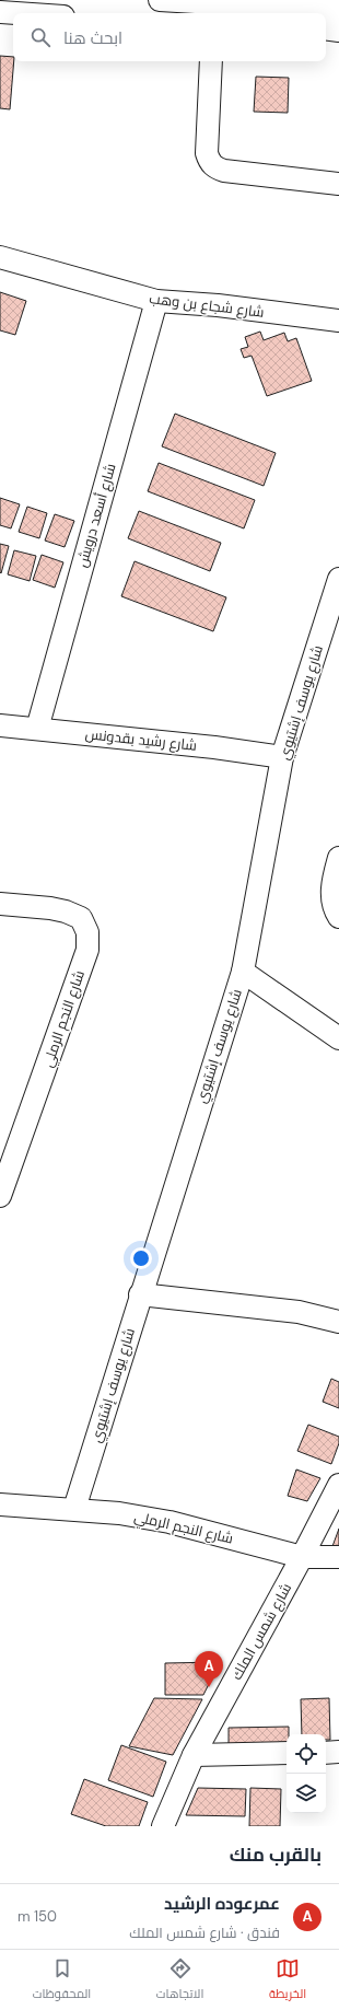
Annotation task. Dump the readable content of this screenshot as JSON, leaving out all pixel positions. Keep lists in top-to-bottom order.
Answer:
{
  "streets": {
    "street": [
      "شارع شجاع بن وهب",
      "شارع أسعد درويش",
      "شارع يوسف إشتيوي",
      "شارع رشيد بقدونس",
      "شارع النجم الرملي",
      "شارع شمس الملك"
    ]
  },
  "crossings": [
    ["شارع شجاع بن وهب", "شارع أسعد درويش"],
    ["شارع أسعد درويش", "شارع رشيد بقدونس"],
    ["شارع يوسف إشتيوي", "شارع رشيد بقدونس"],
    ["شارع يوسف إشتيوي", "شارع النجم الرملي"],
    ["شارع النجم الرملي", "شارع شمس الملك"]
  ],
  "page": {
    "search": "ابحث هنا",
    "pins": "A",
    "heading": "بالقرب منك",
    "list": [
      {
        "mark": "A",
        "name": "عمرعوده الرشيد",
        "note": "فندق · شارع شمس الملك",
        "value": "150 m"
      }
    ],
    "nav": ["الخريطة", "الاتجاهات", "المحفوظات"]
  }
}
